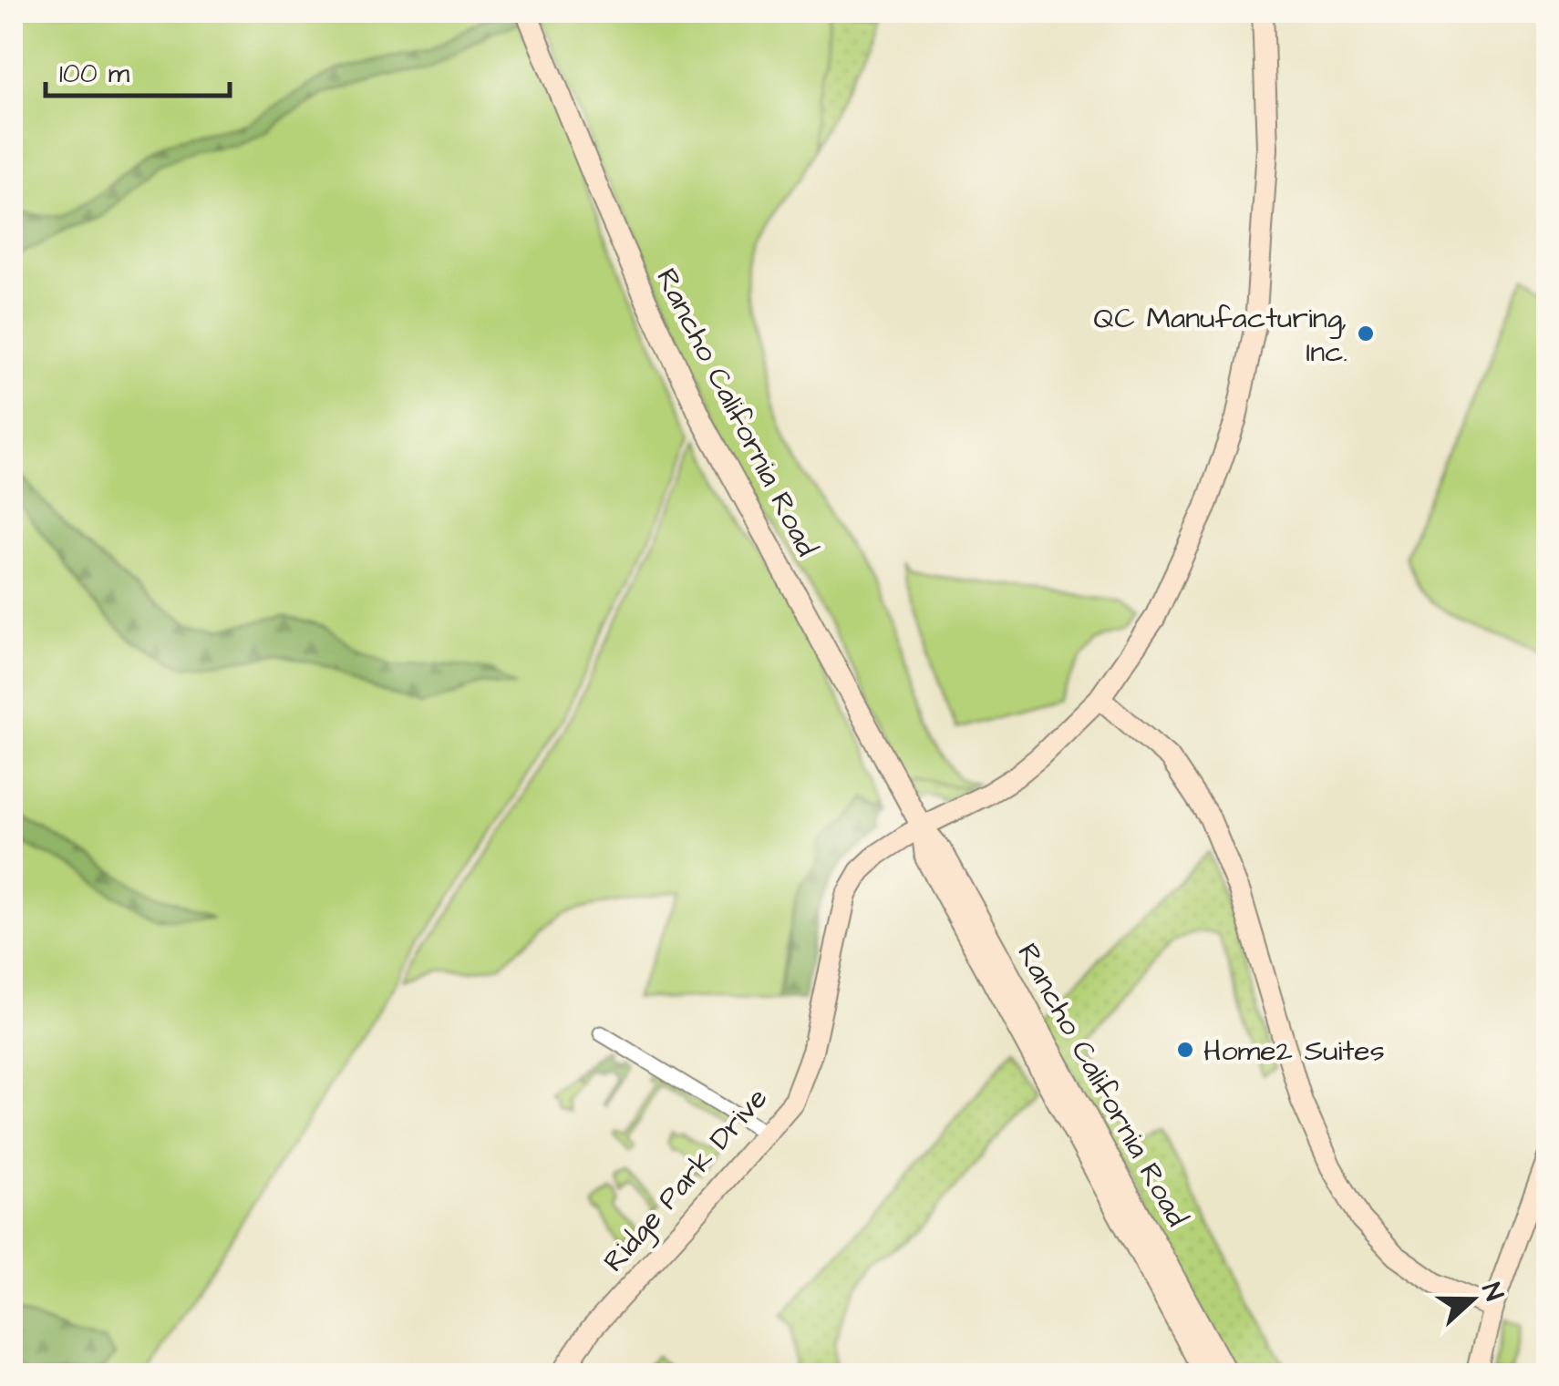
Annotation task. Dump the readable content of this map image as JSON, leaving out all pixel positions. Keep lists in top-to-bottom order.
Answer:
{
  "streets": {
    "street": ["Rancho California Road", "Ridge Park Drive"]
  },
  "crossings": [
    ["Rancho California Road", "Ridge Park Drive"]
  ],
  "places": ["QC Manufacturing, Inc.", "Home2 Suites"],
  "scale_bar": "100 m",
  "north": "right"
}
